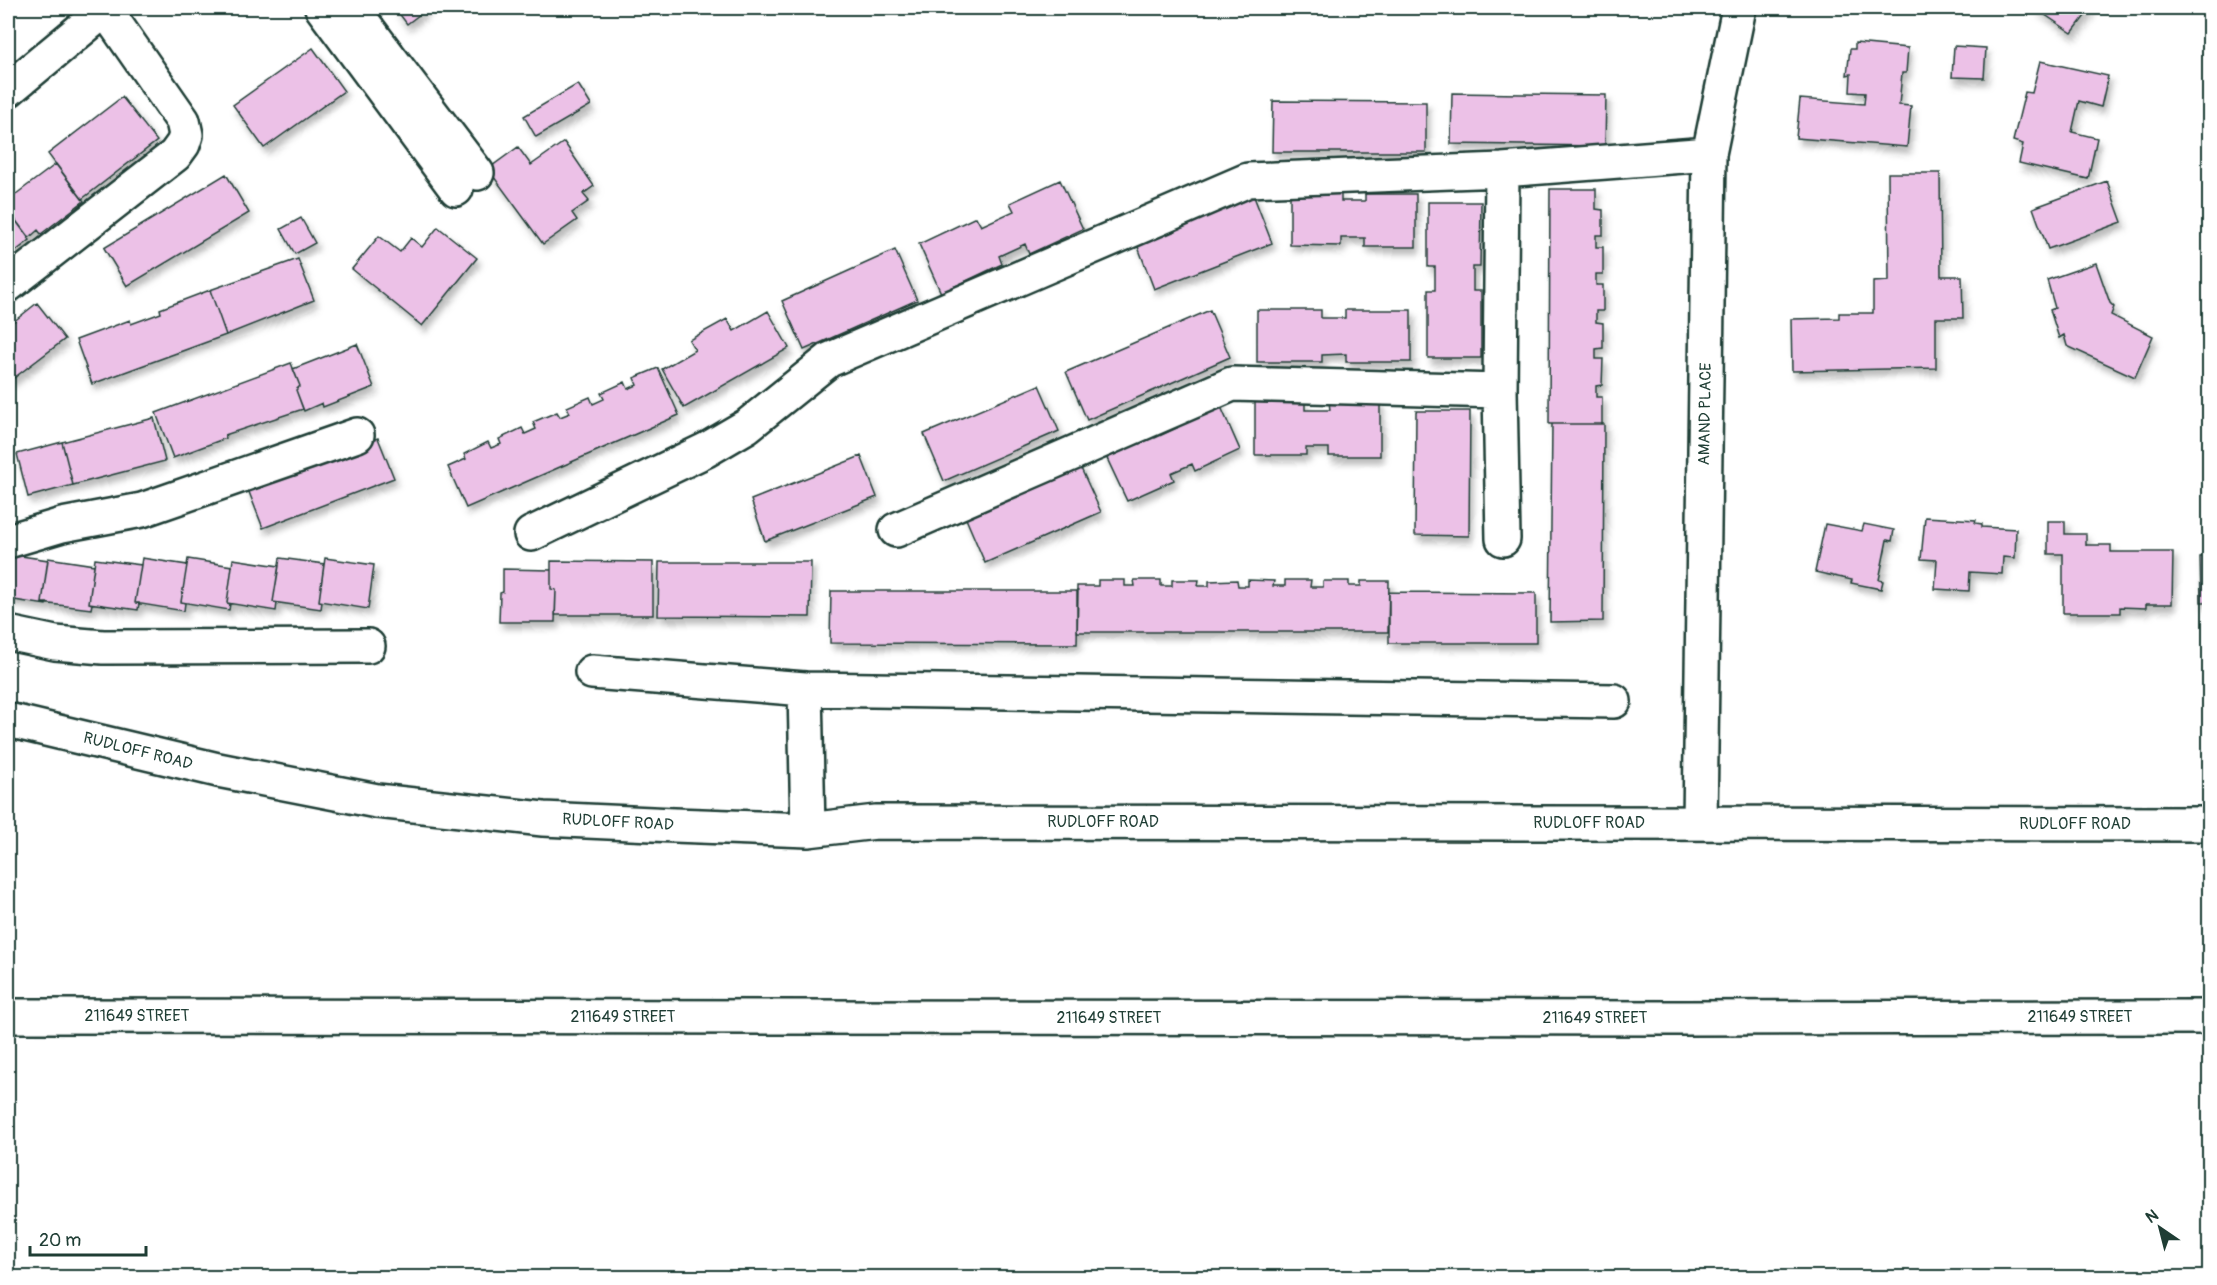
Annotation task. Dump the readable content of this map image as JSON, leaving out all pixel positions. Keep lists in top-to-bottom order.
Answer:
{
  "streets": {
    "street": ["AMAND PLACE", "RUDLOFF ROAD", "211649 STREET"]
  },
  "crossings": [
    ["AMAND PLACE", "RUDLOFF ROAD"]
  ],
  "scale_bar": "20 m",
  "north": "top left"
}
